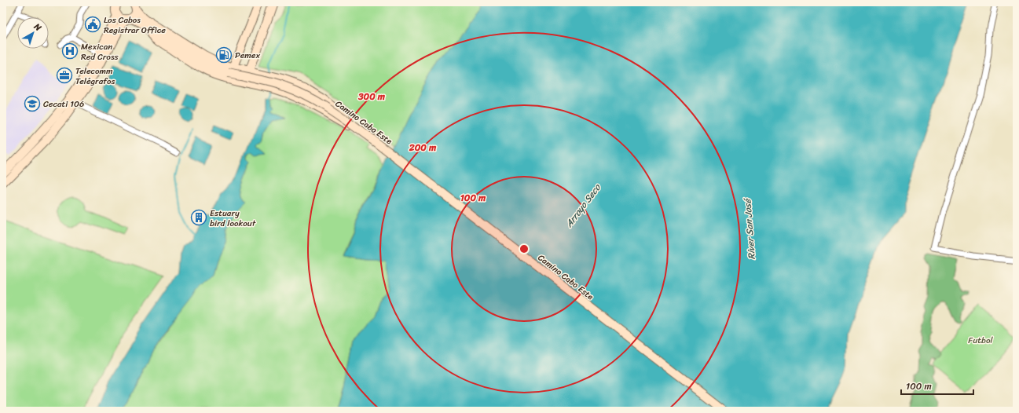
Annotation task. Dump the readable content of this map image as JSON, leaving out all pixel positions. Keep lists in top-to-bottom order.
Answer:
{
  "streets": {
    "main road": ["Camino Cabo Este"]
  },
  "water": ["Arroyo Seco", "River San José"],
  "parks": ["Futbol"],
  "places": {
    "public building": ["Los Cabos Registrar Office"],
    "hospital": ["Mexican Red Cross"],
    "fuel station": ["Pemex"],
    "office": ["Telecomm Telégrafos"],
    "school or university": ["Cecati 106"],
    "building": ["Estuary bird lookout"]
  },
  "scale_bar": "100 m",
  "north": "top right",
  "rings": ["300 m", "200 m", "100 m"]
}
